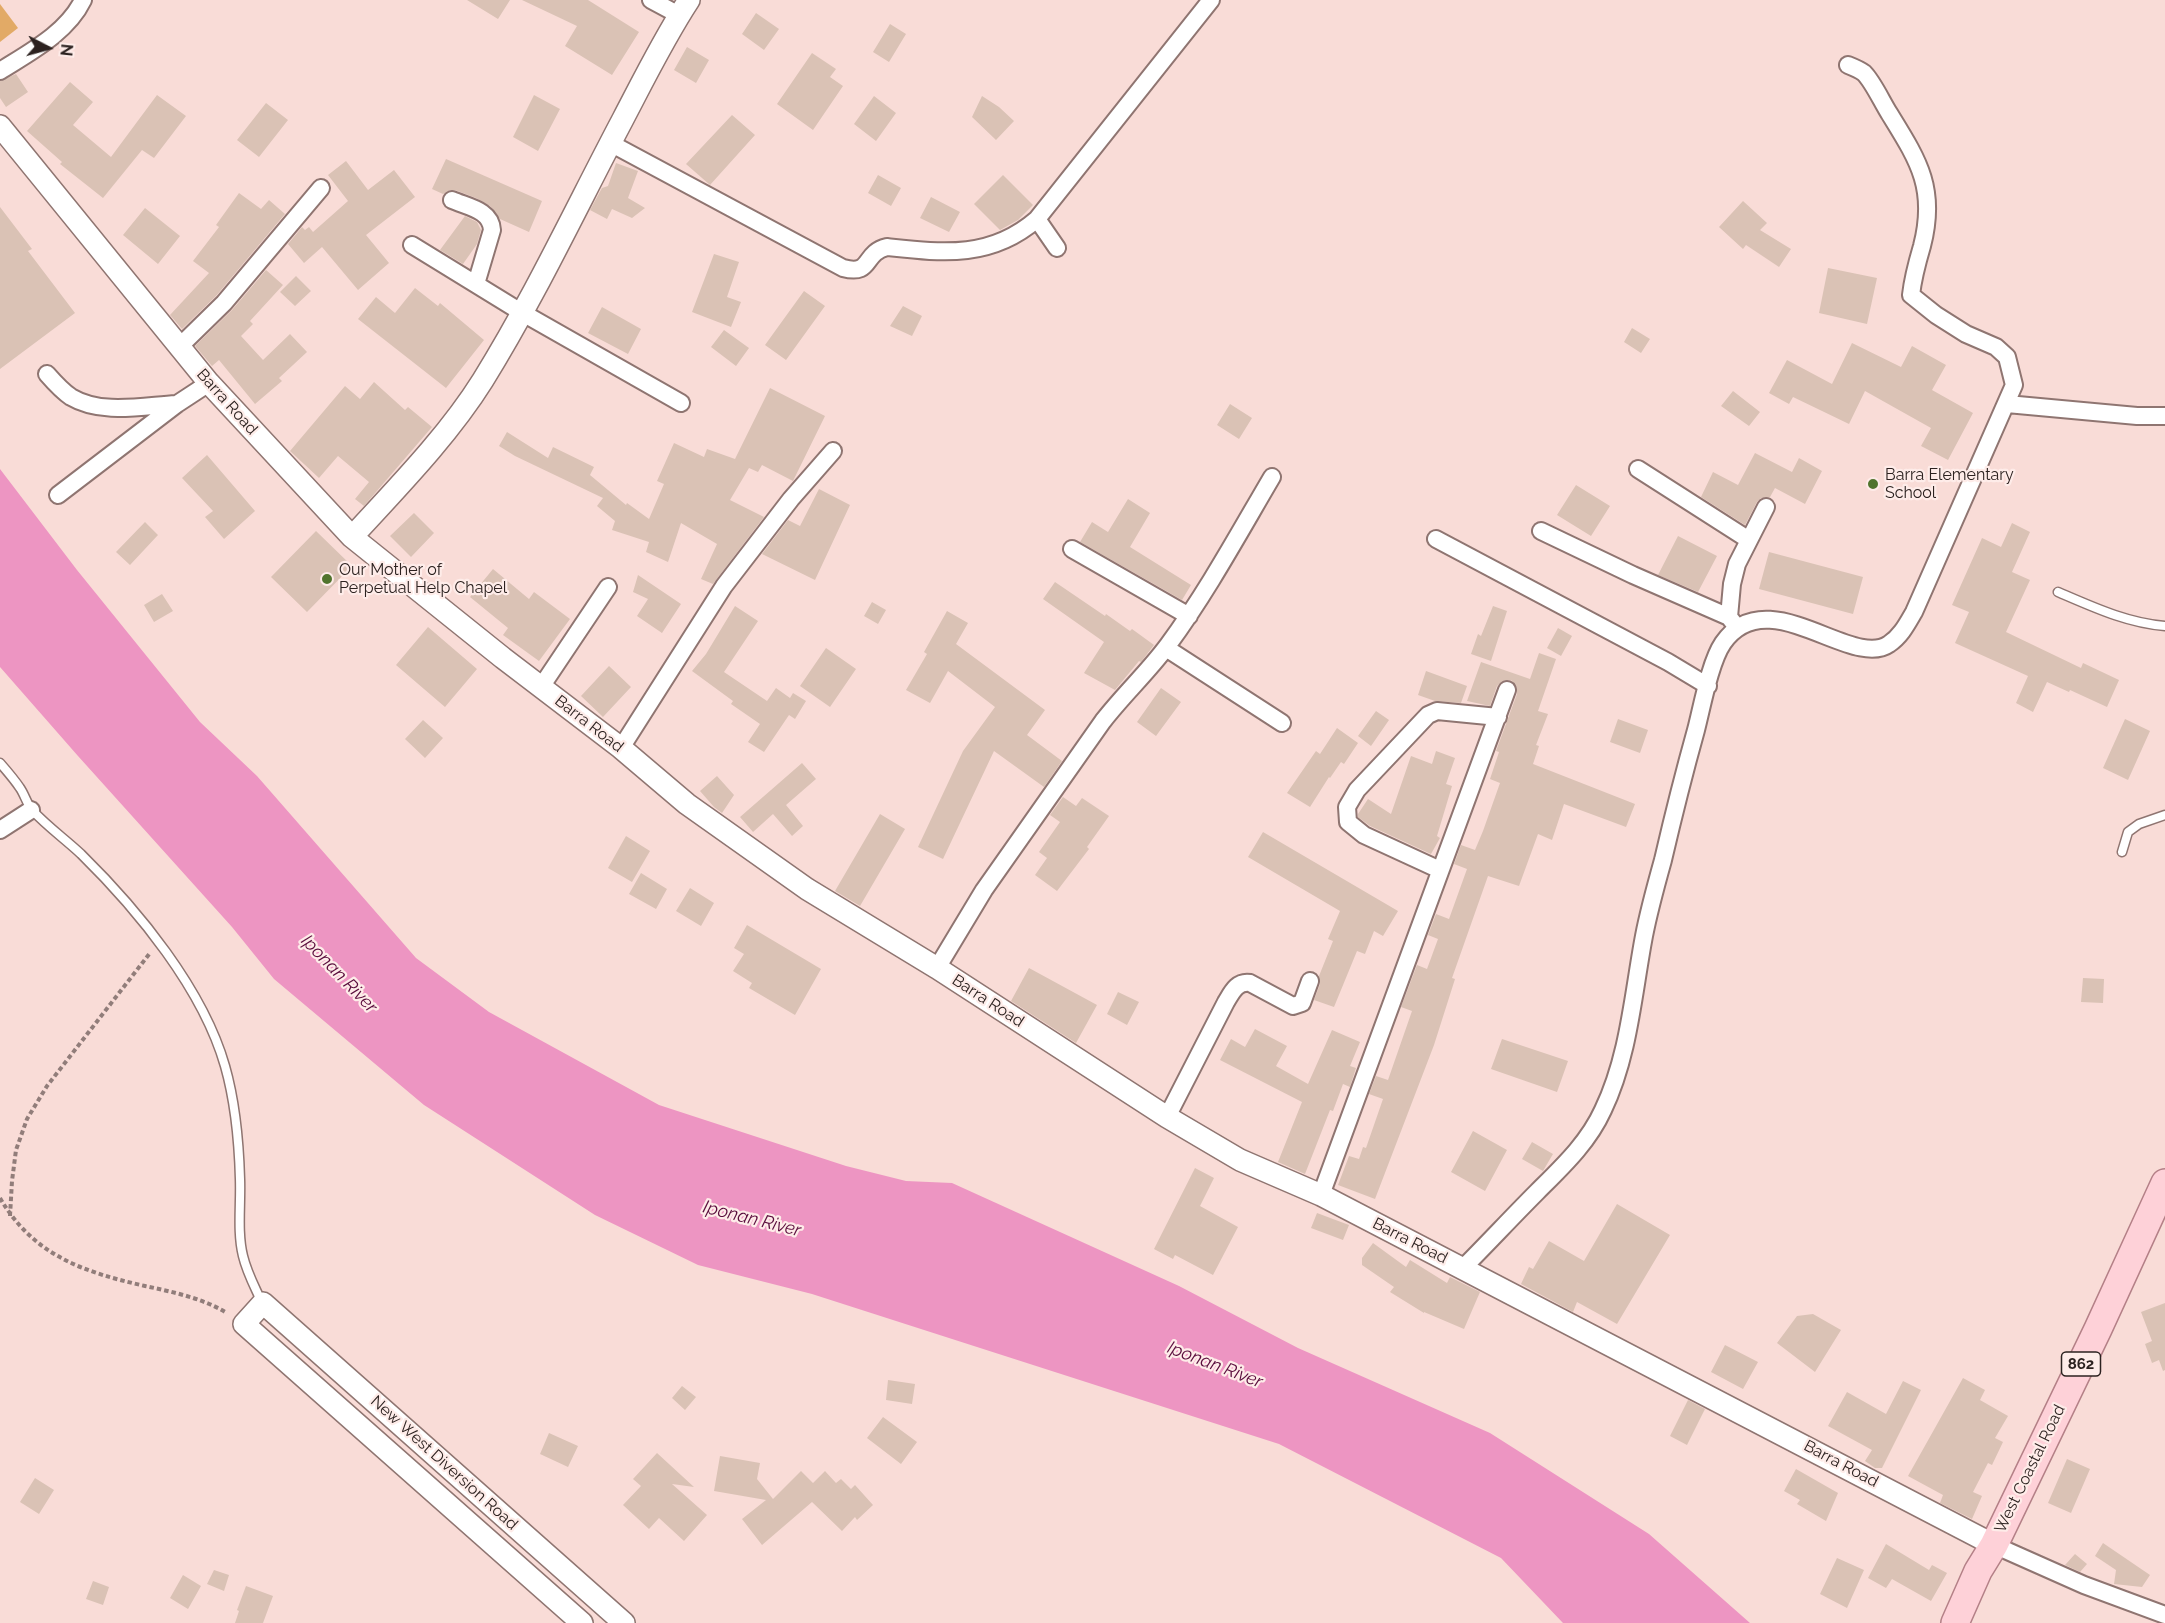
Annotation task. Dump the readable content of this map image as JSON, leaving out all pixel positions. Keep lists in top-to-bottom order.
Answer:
{
  "streets": {
    "main road": ["862", "West Coastal Road"],
    "street": ["Barra Road", "New West Diversion Road"]
  },
  "crossings": [
    ["Barra Road", "West Coastal Road"]
  ],
  "water": ["Iponan River"],
  "places": ["Barra Elementary School", "Our Mother of Perpetual Help Chapel"],
  "north": "right"
}
